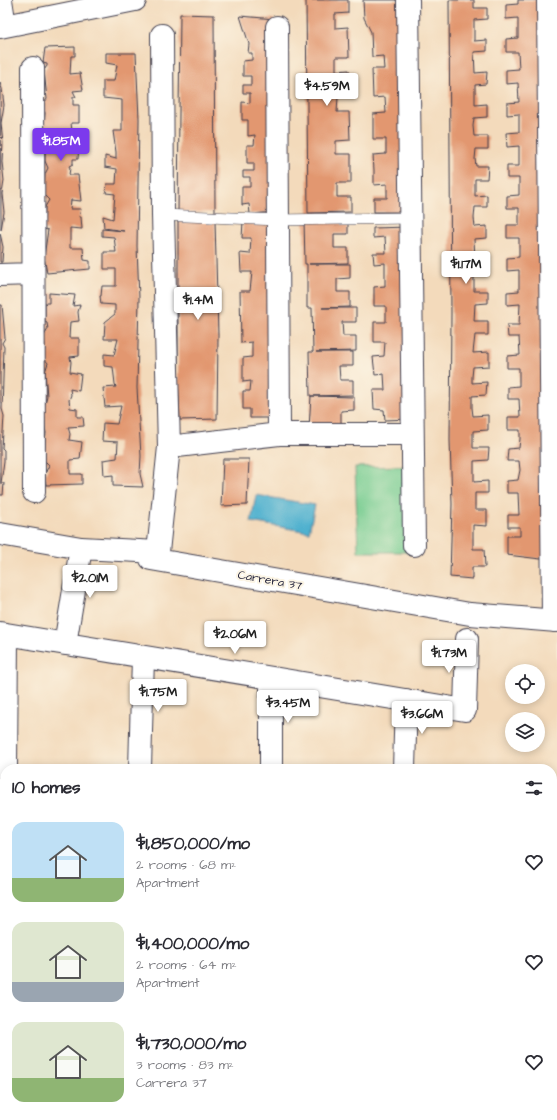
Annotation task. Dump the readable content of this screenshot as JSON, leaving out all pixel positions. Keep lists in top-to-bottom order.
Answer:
{
  "streets": {
    "street": ["Carrera 37"]
  },
  "page": {
    "price": [
      "$4.59M",
      "$1.85M",
      "$1.17M",
      "$1.4M",
      "$2.01M",
      "$2.06M",
      "$1.73M",
      "$1.75M",
      "$3.45M",
      "$3.66M"
    ],
    "heading": "10 homes",
    "list": [
      {
        "name": "$1,850,000/mo",
        "note": "2 rooms · 68 m² · Apartment"
      },
      {
        "name": "$1,400,000/mo",
        "note": "2 rooms · 64 m² · Apartment"
      },
      {
        "name": "$1,730,000/mo",
        "note": "3 rooms · 83 m² · Carrera 37"
      }
    ]
  }
}
